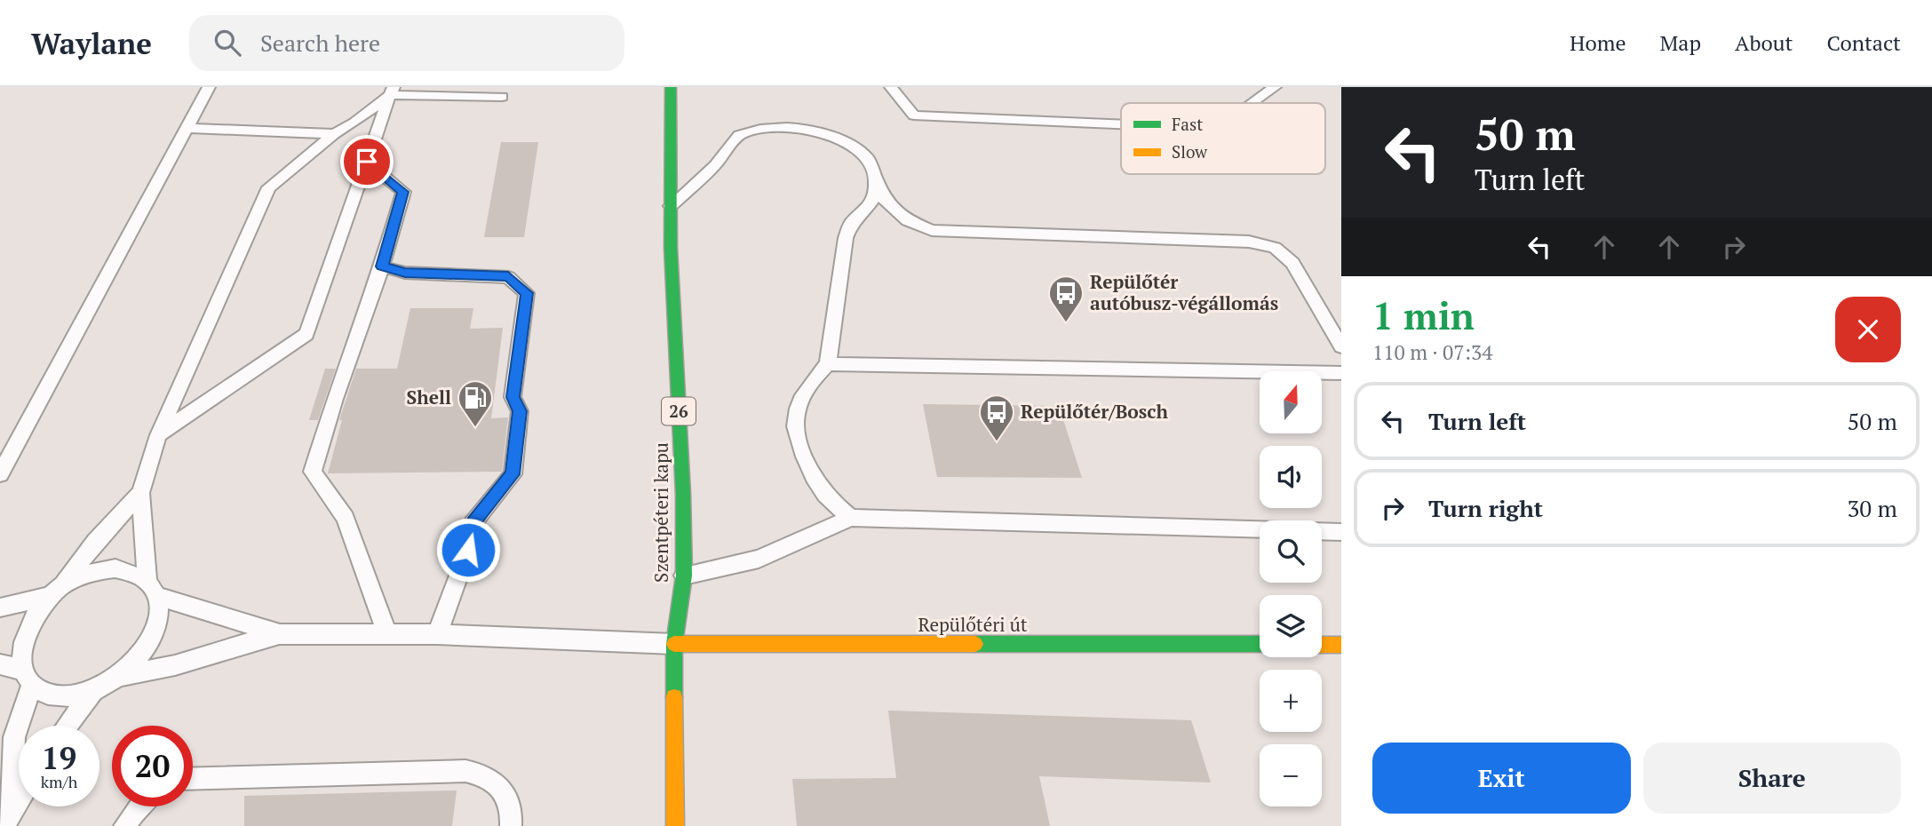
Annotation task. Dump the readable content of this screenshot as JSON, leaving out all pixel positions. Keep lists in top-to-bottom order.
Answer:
{
  "streets": {
    "main road": ["26", "Szentpéteri kapu", "Repülőtéri út"]
  },
  "crossings": [
    ["Szentpéteri kapu", "Repülőtéri út"]
  ],
  "places": {
    "bus stop": ["Repülőtér autóbusz-végállomás", "Repülőtér/Bosch"],
    "fuel station": ["Shell"]
  },
  "legend": ["Fast", "Slow"],
  "north": "top",
  "page": {
    "header": "Waylane",
    "search": "Search here",
    "nav": [
      "Home",
      "Map",
      "About",
      "Contact"
    ],
    "turn": ["50 m", "Turn left"],
    "heading": ["1 min", "110 m · 07:34"],
    "map_buttons": ["+", "−"],
    "list": [
      {
        "name": "Turn left",
        "value": "50 m"
      },
      {
        "name": "Turn right",
        "value": "30 m"
      }
    ],
    "speed": "19 km/h",
    "limit": "20",
    "buttons": ["Exit", "Share"]
  }
}
